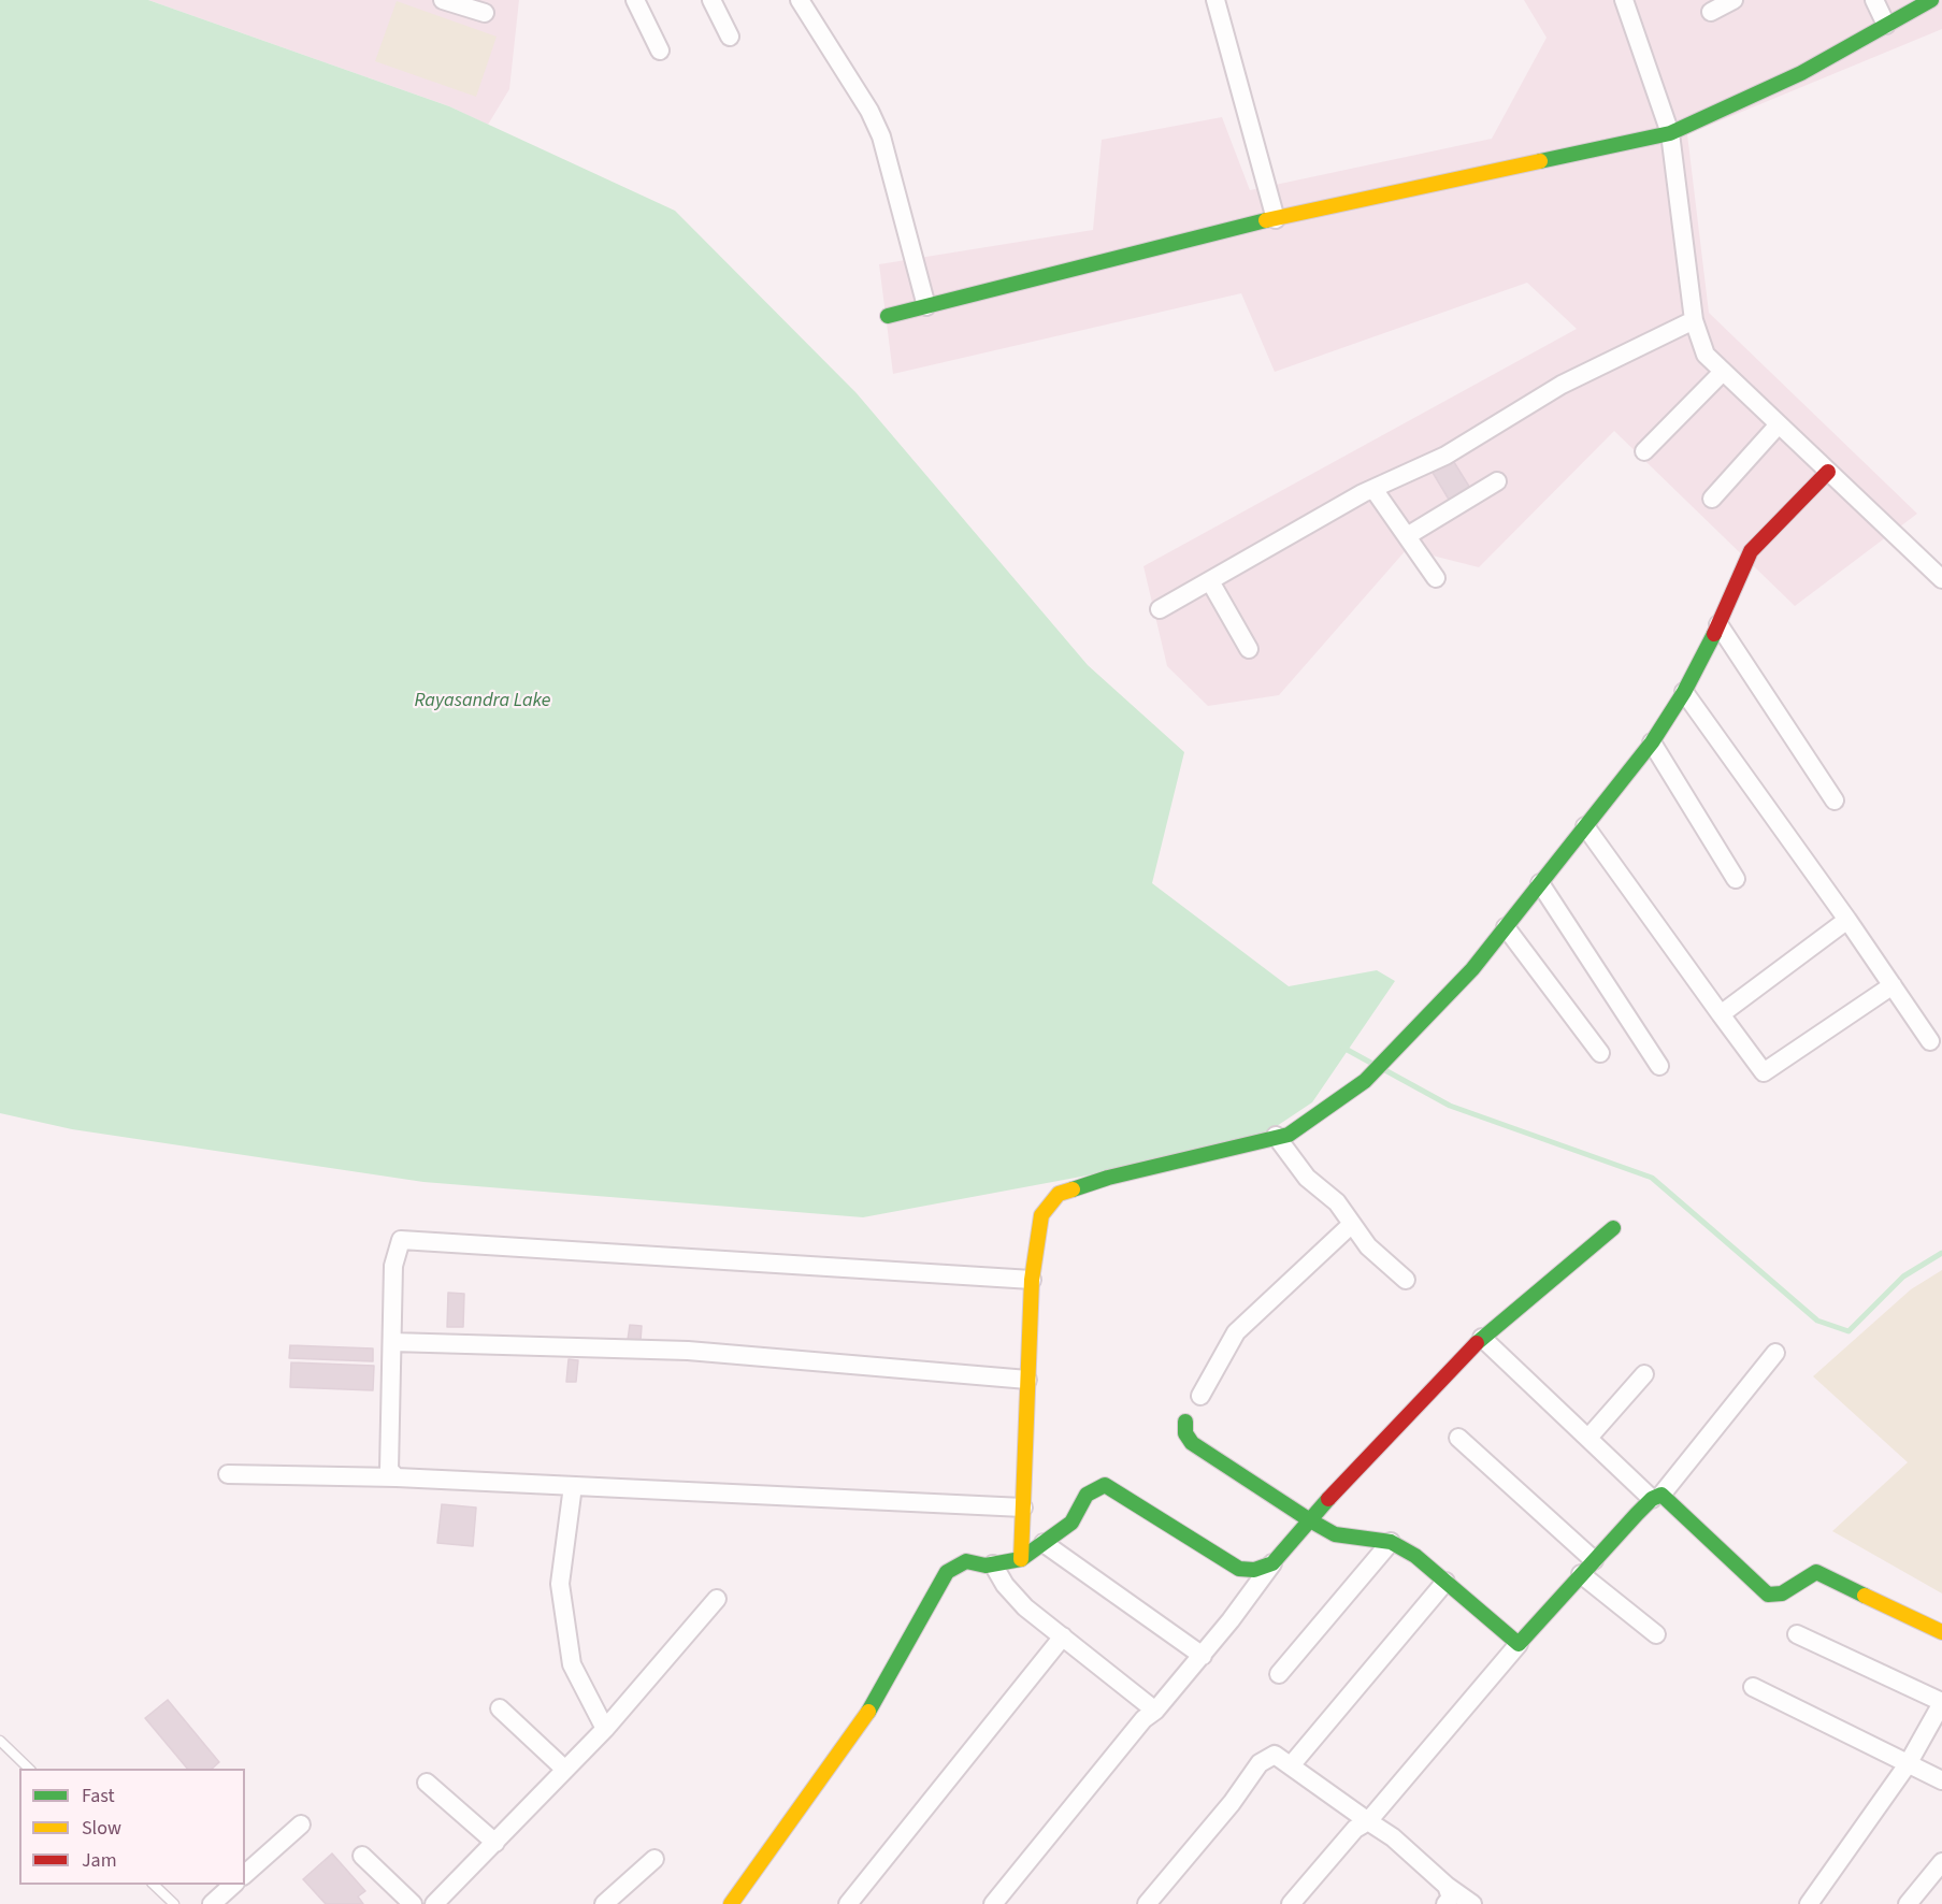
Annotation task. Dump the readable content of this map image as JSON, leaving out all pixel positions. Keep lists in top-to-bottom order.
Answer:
{
  "water": ["Rayasandra Lake"],
  "legend": ["Fast", "Slow", "Jam"]
}
